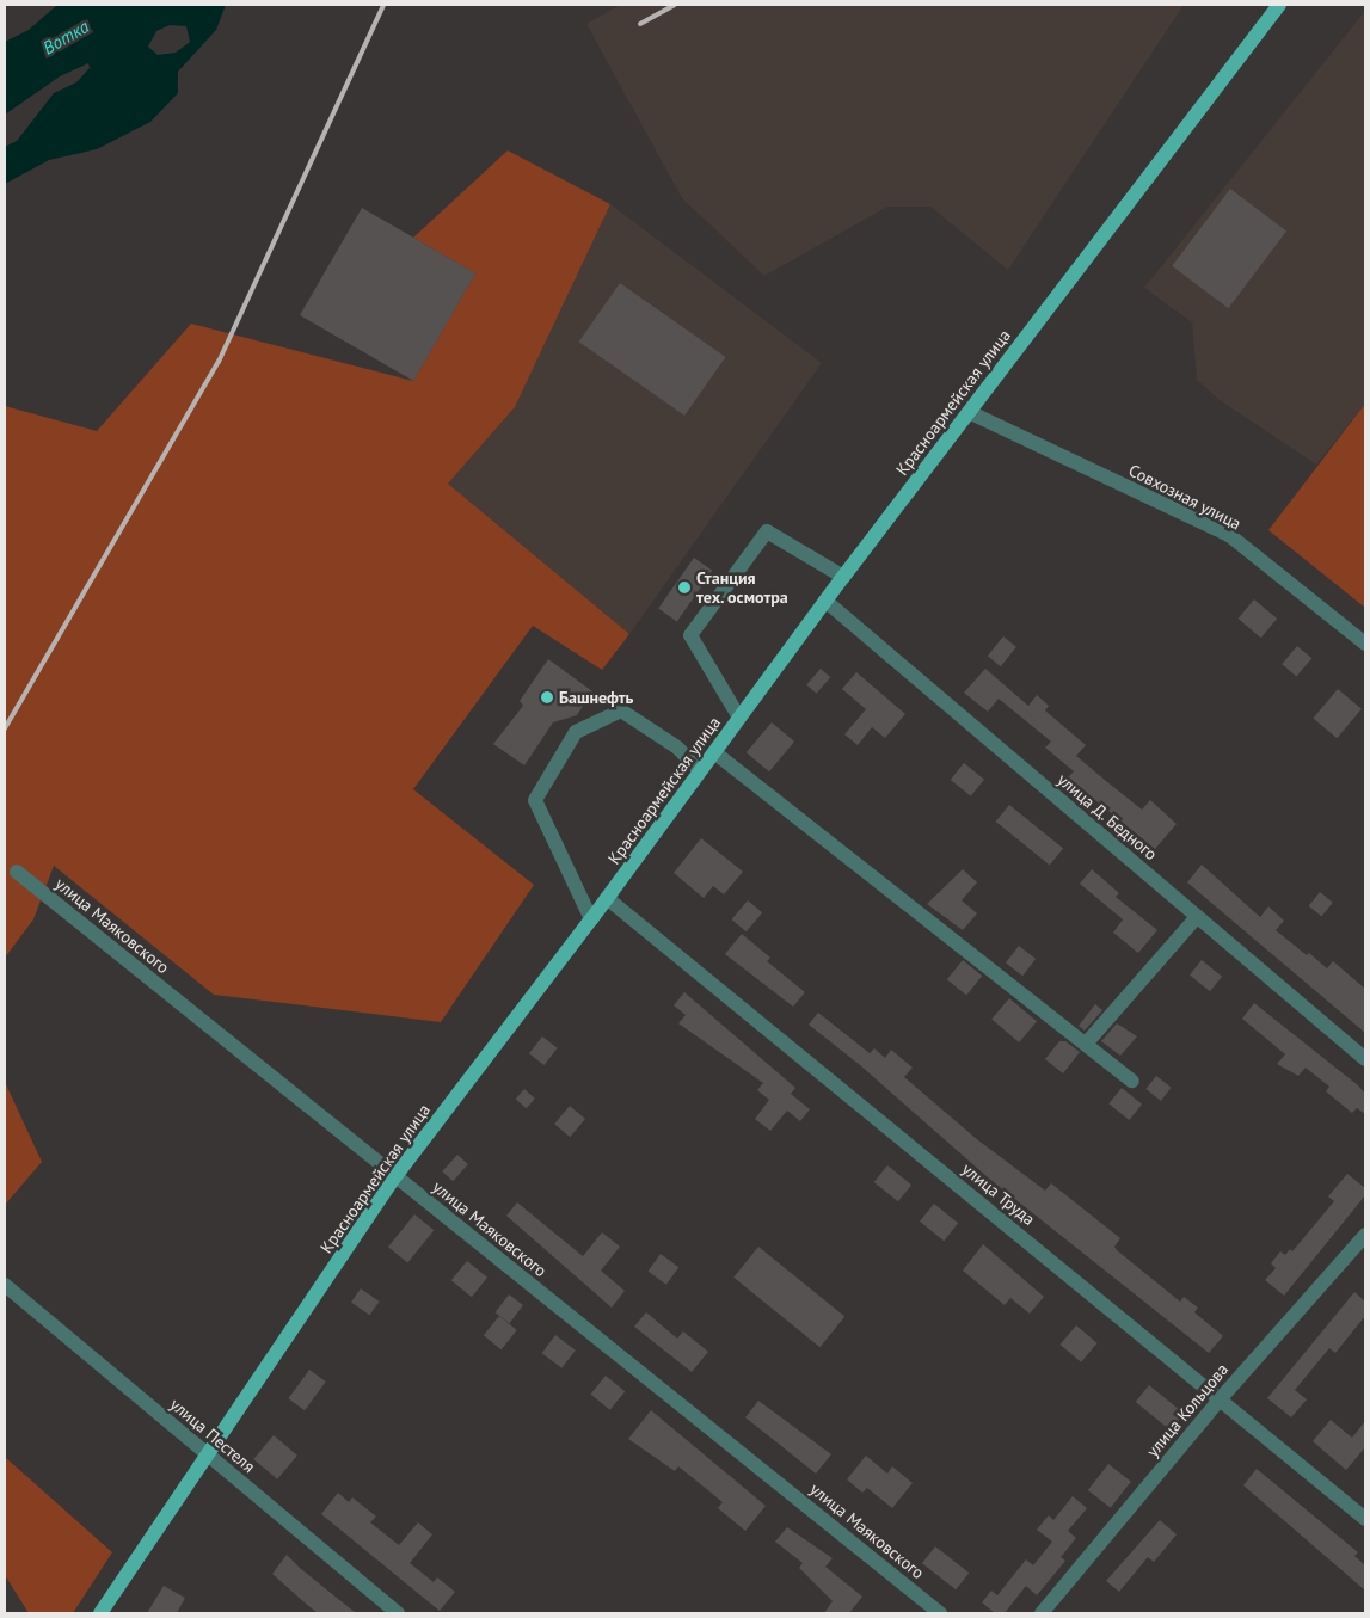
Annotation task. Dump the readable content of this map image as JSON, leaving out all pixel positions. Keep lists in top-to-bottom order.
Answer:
{
  "streets": {
    "main road": ["Красноармейская улица"],
    "street": [
      "Совхозная улица",
      "улица Д. Бедного",
      "улица Маяковского",
      "улица Труда",
      "улица Кольцова",
      "улица Пестеля"
    ]
  },
  "crossings": [
    ["Красноармейская улица", "Совхозная улица"],
    ["Красноармейская улица", "улица Д. Бедного"],
    ["Красноармейская улица", "улица Маяковского"],
    ["Красноармейская улица", "улица Труда"],
    ["Красноармейская улица", "улица Пестеля"],
    ["улица Труда", "улица Кольцова"]
  ],
  "water": ["Вотка"],
  "places": ["Станция тех. осмотра", "Башнефть"]
}
